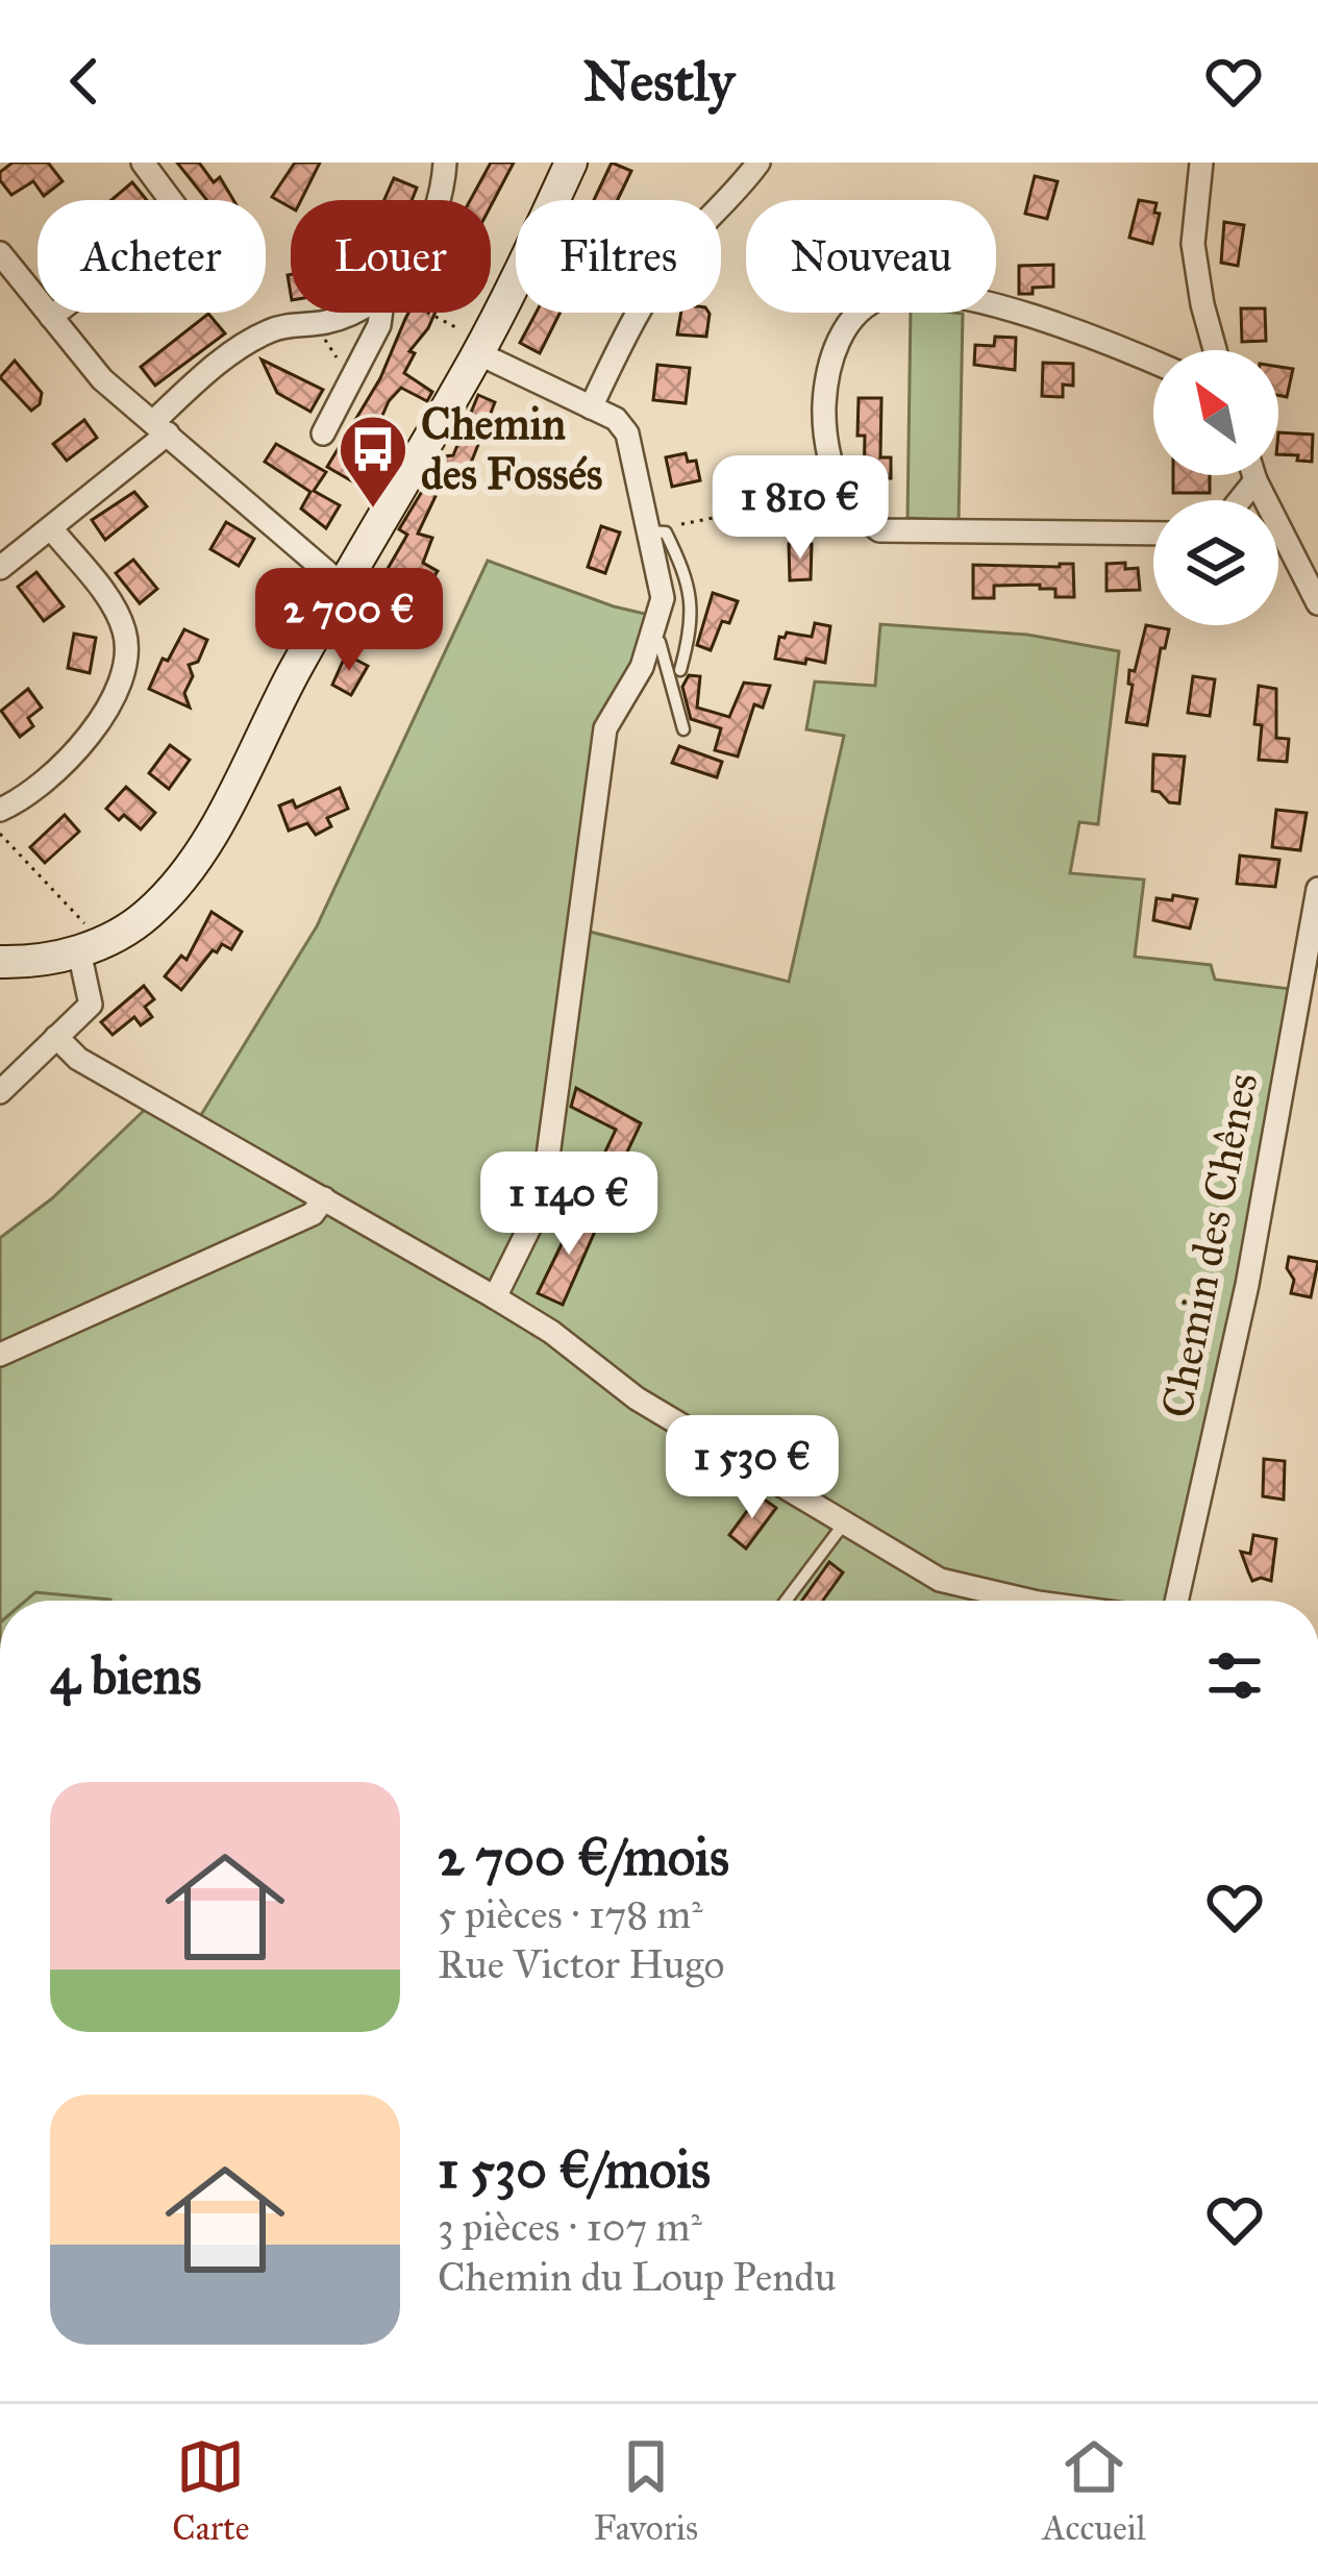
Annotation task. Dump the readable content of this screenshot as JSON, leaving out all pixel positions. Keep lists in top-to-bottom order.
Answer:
{
  "streets": {
    "street": ["Chemin des Chênes"]
  },
  "places": {
    "bus stop": ["Chemin des Fossés"]
  },
  "north": "top left",
  "page": {
    "header": "Nestly",
    "chip": [
      "Acheter",
      "Louer",
      "Filtres",
      "Nouveau"
    ],
    "price": [
      "1 810 €",
      "2 700 €",
      "1 140 €",
      "1 530 €"
    ],
    "heading": "4 biens",
    "list": [
      {
        "name": "2 700 €/mois",
        "note": "5 pièces · 178 m² · Rue Victor Hugo"
      },
      {
        "name": "1 530 €/mois",
        "note": "3 pièces · 107 m² · Chemin du Loup Pendu"
      }
    ],
    "tabs": ["Carte", "Favoris", "Accueil"]
  }
}
